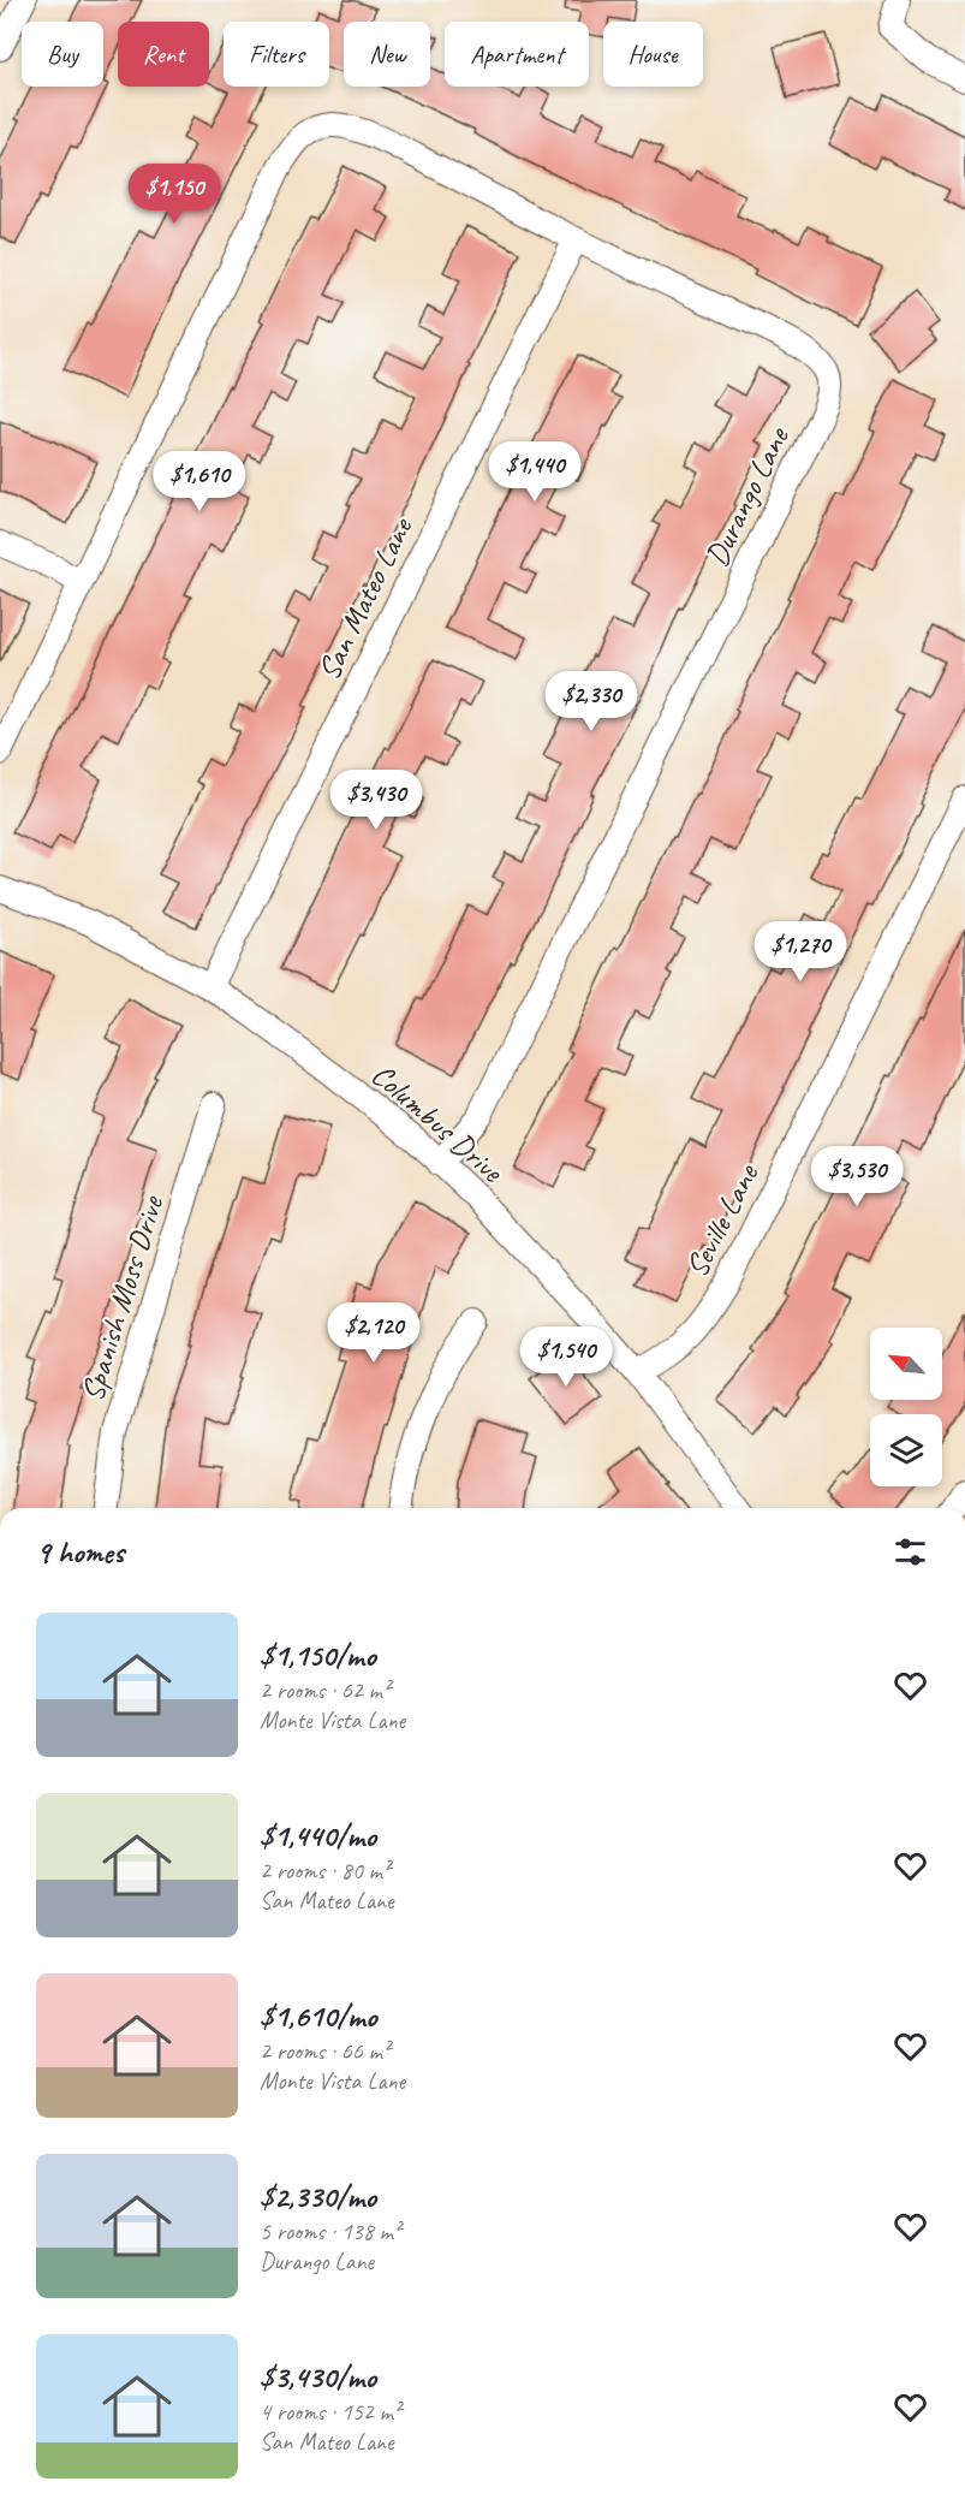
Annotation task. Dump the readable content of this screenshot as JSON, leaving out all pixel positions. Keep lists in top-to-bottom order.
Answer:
{
  "streets": {
    "street": [
      "Durango Lane",
      "San Mateo Lane",
      "Columbus Drive",
      "Seville Lane",
      "Spanish Moss Drive"
    ]
  },
  "crossings": [
    ["Durango Lane", "San Mateo Lane"],
    ["Durango Lane", "Columbus Drive"],
    ["San Mateo Lane", "Columbus Drive"],
    ["Columbus Drive", "Seville Lane"]
  ],
  "north": "top left",
  "page": {
    "chip": [
      "Buy",
      "Rent",
      "Filters",
      "New",
      "Apartment",
      "House"
    ],
    "price": [
      "$1,150",
      "$1,440",
      "$1,610",
      "$2,330",
      "$3,430",
      "$1,270",
      "$3,530",
      "$2,120",
      "$1,540"
    ],
    "heading": "9 homes",
    "list": [
      {
        "name": "$1,150/mo",
        "note": "2 rooms · 62 m² · Monte Vista Lane"
      },
      {
        "name": "$1,440/mo",
        "note": "2 rooms · 80 m² · San Mateo Lane"
      },
      {
        "name": "$1,610/mo",
        "note": "2 rooms · 66 m² · Monte Vista Lane"
      },
      {
        "name": "$2,330/mo",
        "note": "5 rooms · 138 m² · Durango Lane"
      },
      {
        "name": "$3,430/mo",
        "note": "4 rooms · 152 m² · San Mateo Lane"
      }
    ]
  }
}
